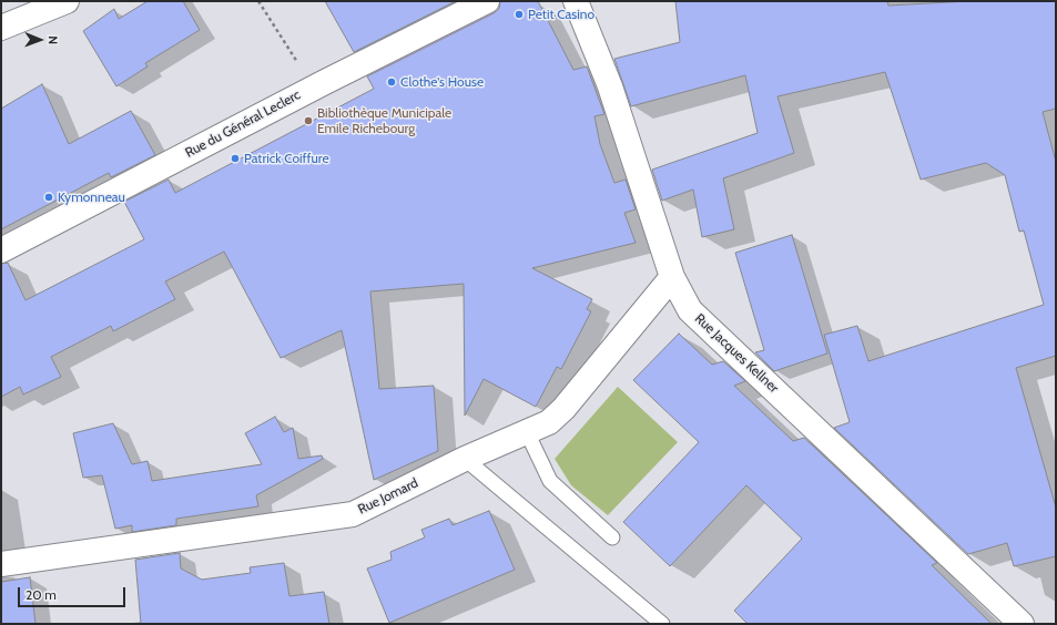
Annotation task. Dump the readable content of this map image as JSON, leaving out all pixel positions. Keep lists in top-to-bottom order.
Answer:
{
  "streets": {
    "street": ["Rue du Général Leclerc", "Rue Jacques Kellner", "Rue Jomard"]
  },
  "crossings": [
    ["Rue Jacques Kellner", "Rue Jomard"]
  ],
  "places": [
    "Petit Casino",
    "Clothe's House",
    "Bibliothèque Municipale Emile Richebourg",
    "Patrick Coiffure",
    "Kymonneau"
  ],
  "scale_bar": "20 m",
  "north": "right"
}
